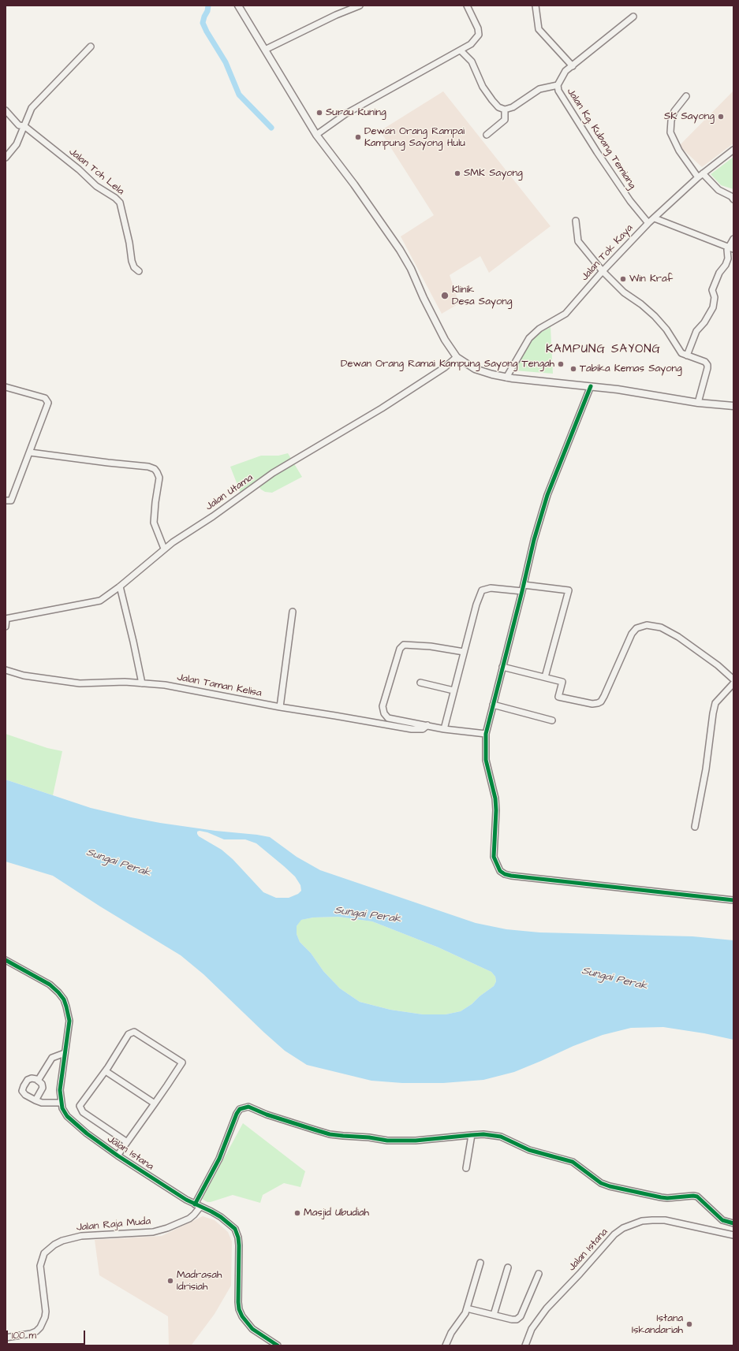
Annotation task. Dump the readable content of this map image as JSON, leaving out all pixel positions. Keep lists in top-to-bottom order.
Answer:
{
  "streets": {
    "street": [
      "Jalan Kg. Kubang Temiang",
      "Jalan Toh Lela",
      "Jalan Tok Kaya",
      "Jalan Utama",
      "Jalan Taman Kelisa",
      "Jalan Istana",
      "Jalan Raja Muda"
    ]
  },
  "crossings": [
    ["Jalan Kg. Kubang Temiang", "Jalan Tok Kaya"],
    ["Jalan Istana", "Jalan Raja Muda"]
  ],
  "districts": ["KAMPUNG SAYONG"],
  "water": ["Sungai Perak"],
  "places": [
    "Surau Kuning",
    "SK Sayong",
    "Dewan Orang Rampai Kampung Sayong Hulu",
    "SMK Sayong",
    "Win Kraf",
    "Klinik Desa Sayong",
    "Dewan Orang Ramai Kampung Sayong Tengah",
    "Tabika Kemas Sayong",
    "Masjid Ubudiah",
    "Madrasah Idrisiah",
    "Istana Iskandariah"
  ],
  "scale_bar": "100 m"
}
